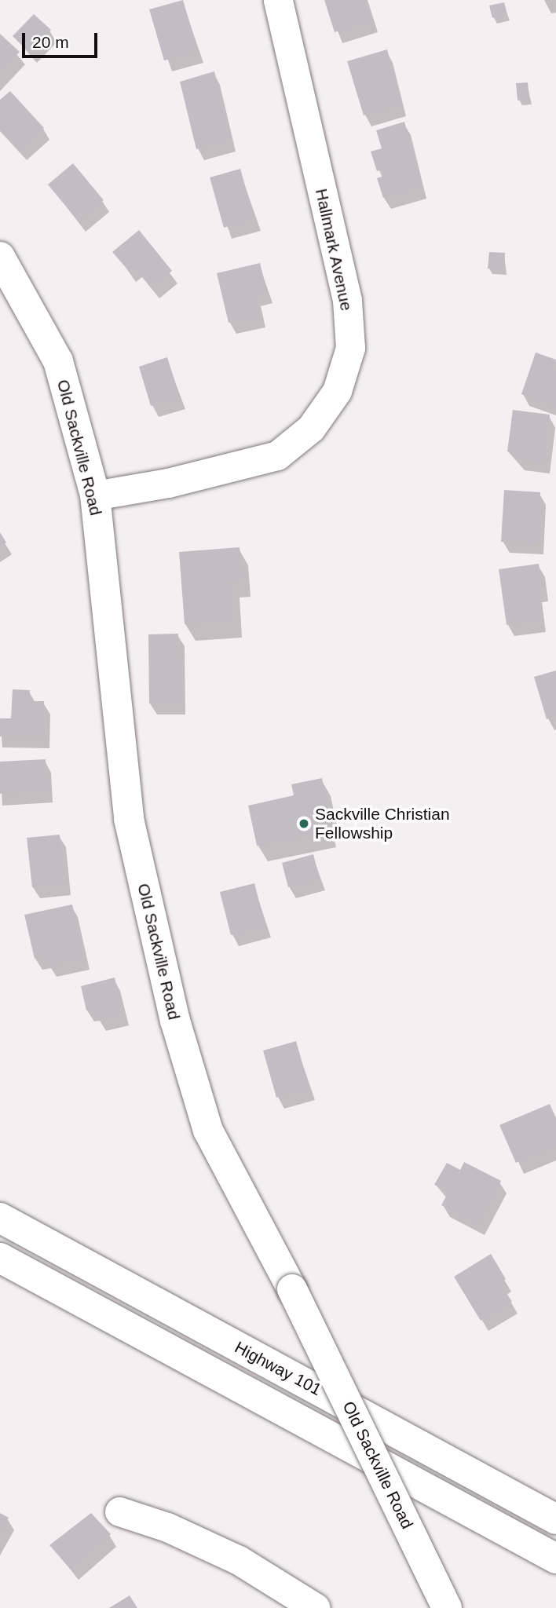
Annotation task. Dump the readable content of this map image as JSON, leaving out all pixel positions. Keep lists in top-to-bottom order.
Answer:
{
  "streets": {
    "main road": ["Old Sackville Road", "Highway 101"],
    "street": ["Hallmark Avenue"]
  },
  "crossings": [
    ["Hallmark Avenue", "Old Sackville Road"]
  ],
  "places": ["Sackville Christian Fellowship"],
  "scale_bar": "20 m"
}
